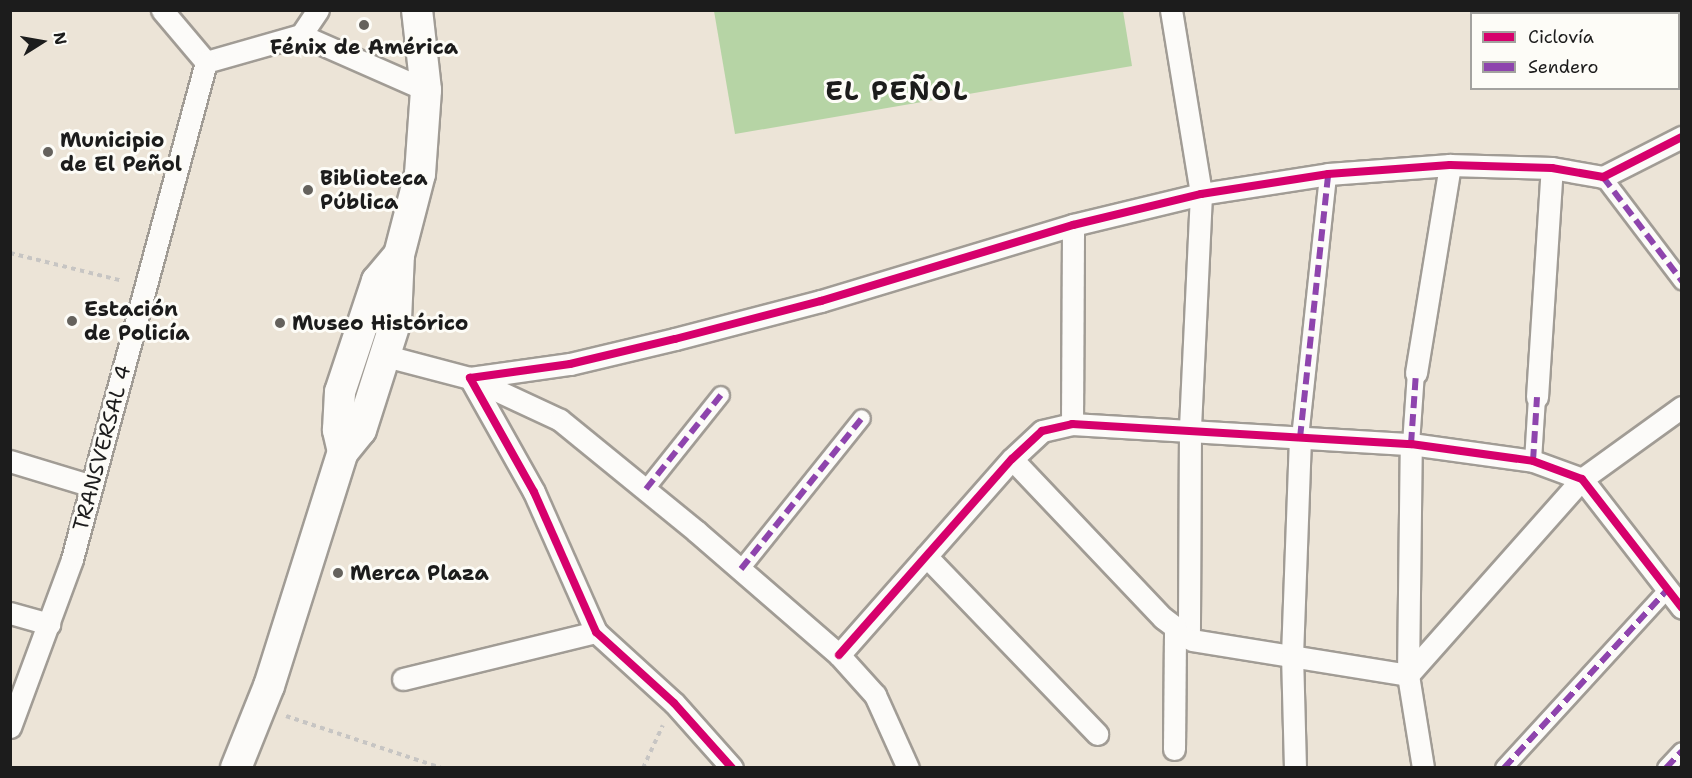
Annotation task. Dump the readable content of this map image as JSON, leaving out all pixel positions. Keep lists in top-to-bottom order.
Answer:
{
  "streets": {
    "street": ["TRANSVERSAL 4"]
  },
  "districts": ["EL PEÑOL"],
  "places": [
    "Fénix de América",
    "Municipio de El Peñol",
    "Biblioteca Pública",
    "Estación de Policía",
    "Museo Histórico",
    "Merca Plaza"
  ],
  "legend": ["Ciclovía", "Sendero"],
  "north": "right"
}
